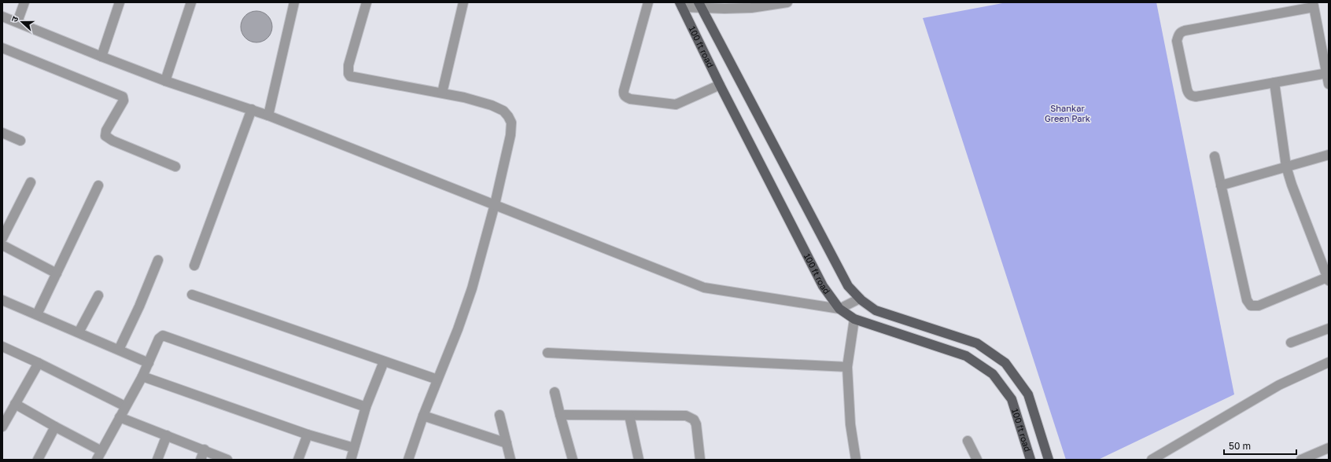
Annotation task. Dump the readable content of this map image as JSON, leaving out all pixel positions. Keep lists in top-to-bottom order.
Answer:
{
  "streets": {
    "main road": ["100 ft road"]
  },
  "parks": ["Shankar Green Park"],
  "scale_bar": "50 m",
  "north": "left"
}
